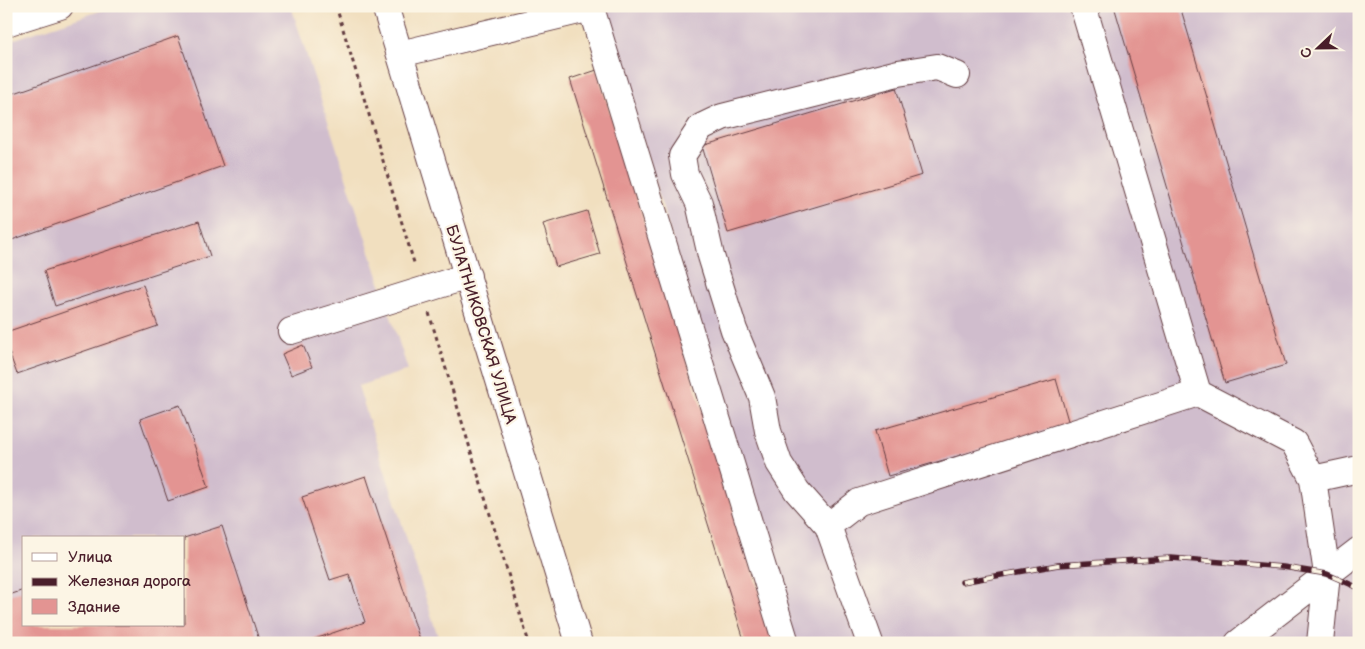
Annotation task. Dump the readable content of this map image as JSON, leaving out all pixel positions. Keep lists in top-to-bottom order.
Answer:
{
  "streets": {
    "street": ["БУЛАТНИКОВСКАЯ УЛИЦА"]
  },
  "legend": ["Улица", "Железная дорога", "Здание"],
  "north": "left"
}
